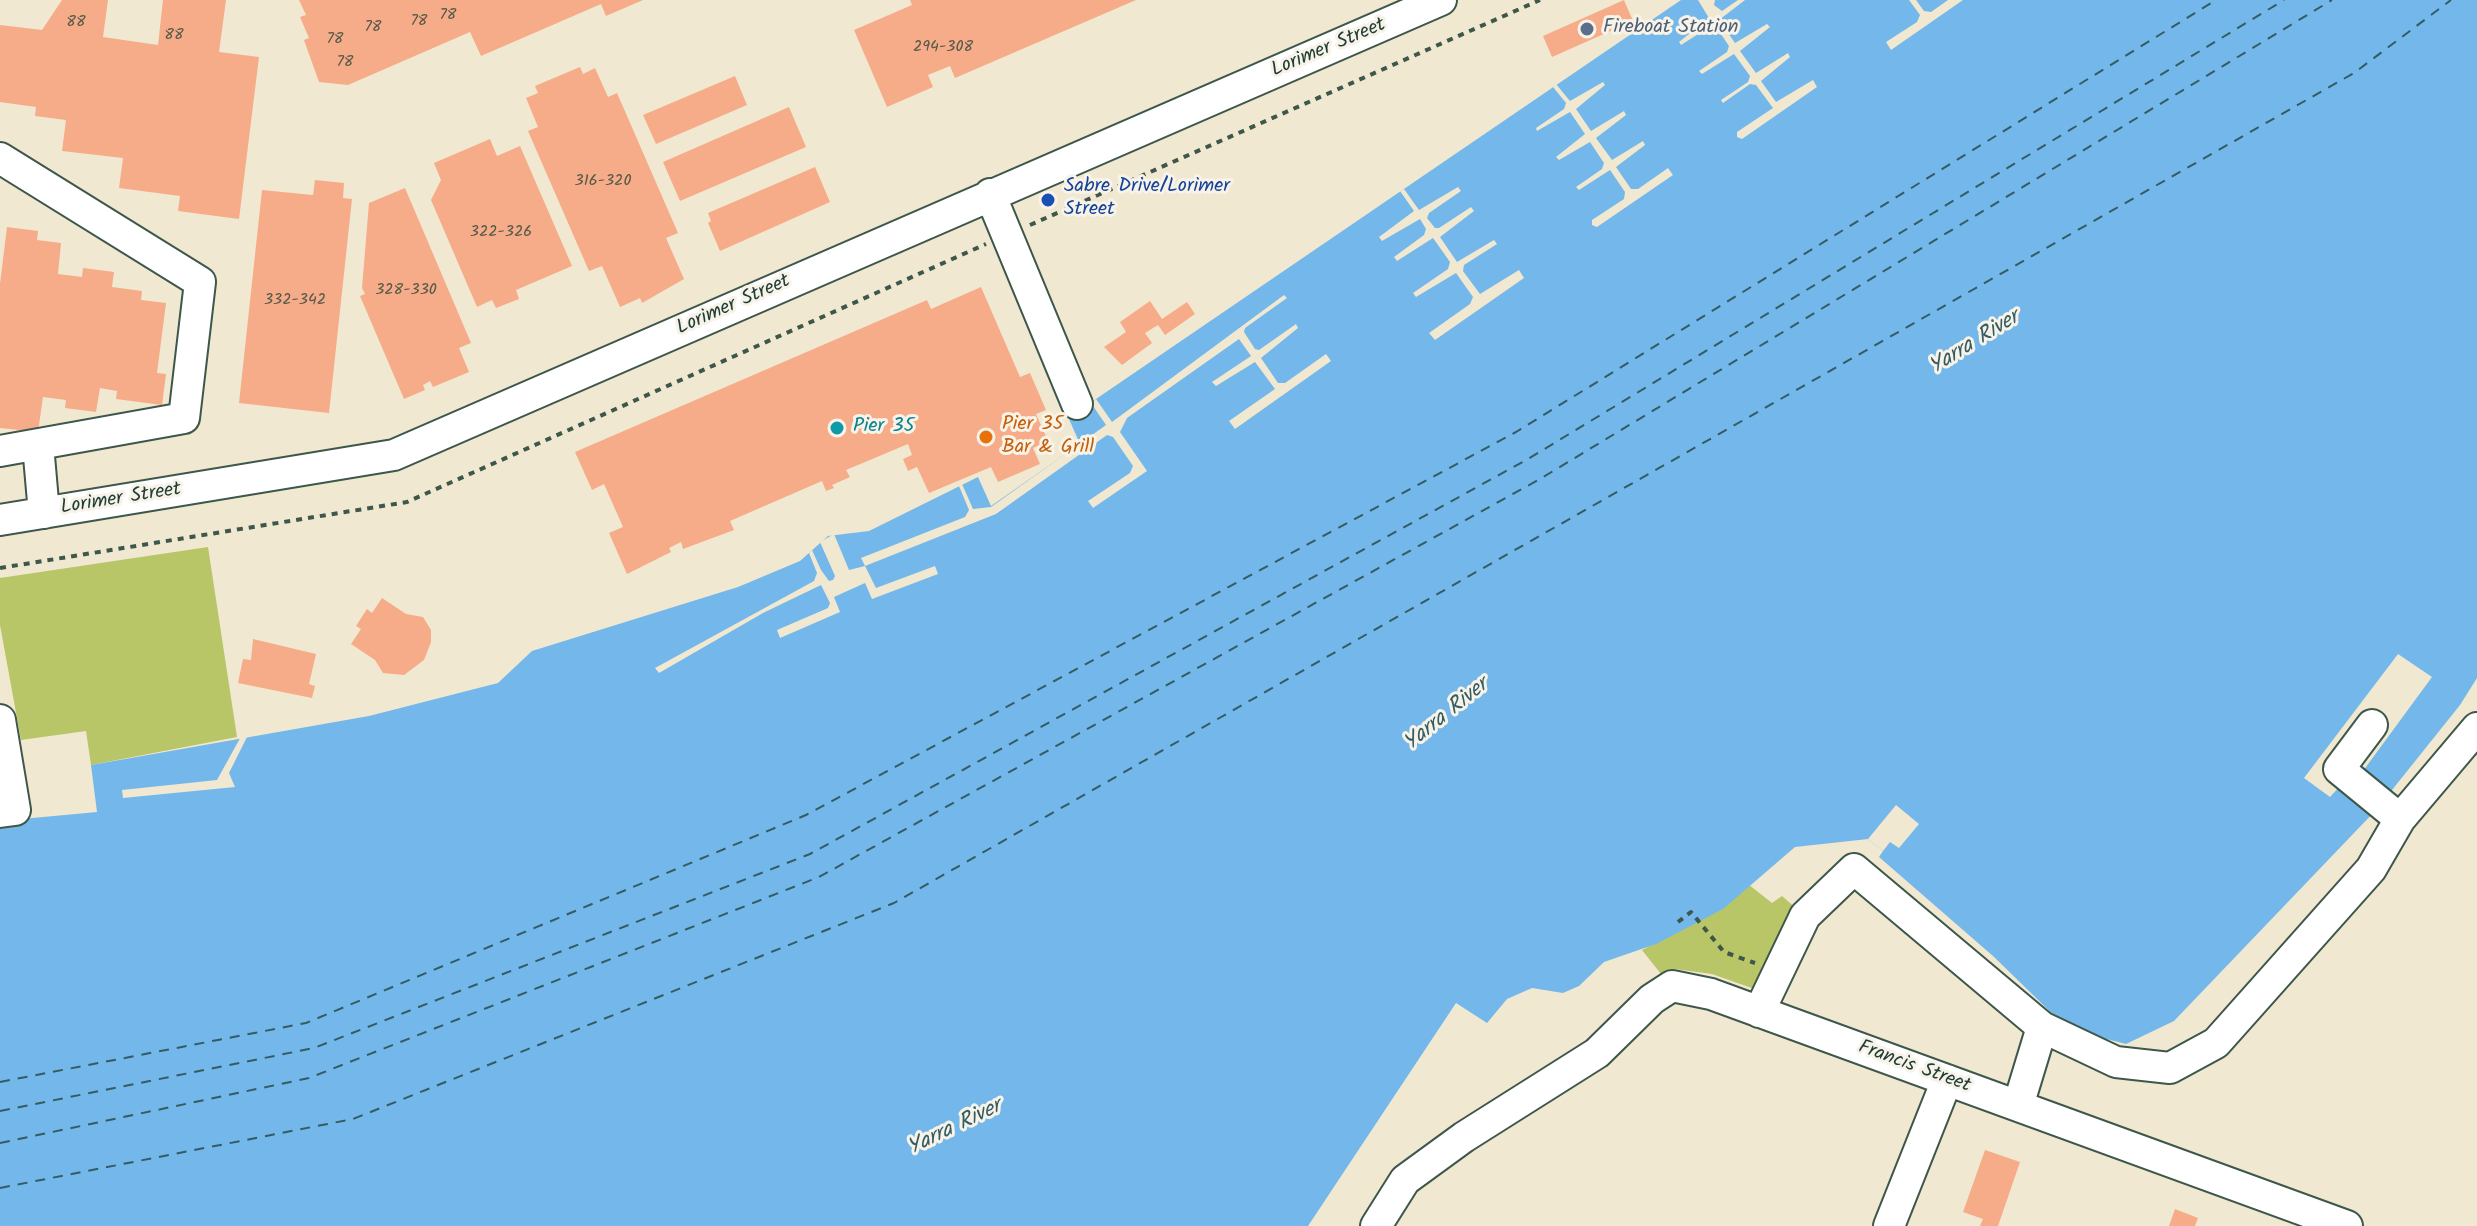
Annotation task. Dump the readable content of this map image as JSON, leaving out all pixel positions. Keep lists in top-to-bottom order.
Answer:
{
  "streets": {
    "street": ["Lorimer Street", "Francis Street"]
  },
  "water": ["Yarra River"],
  "places": [
    "Fireboat Station",
    "Sabre Drive/Lorimer Street",
    "Pier 35",
    "Pier 35 Bar & Grill"
  ],
  "house_numbers": [
    "78",
    "78",
    "88",
    "78",
    "88",
    "78",
    "294-308",
    "78",
    "316-320",
    "322-326",
    "328-330",
    "332-342"
  ]
}
